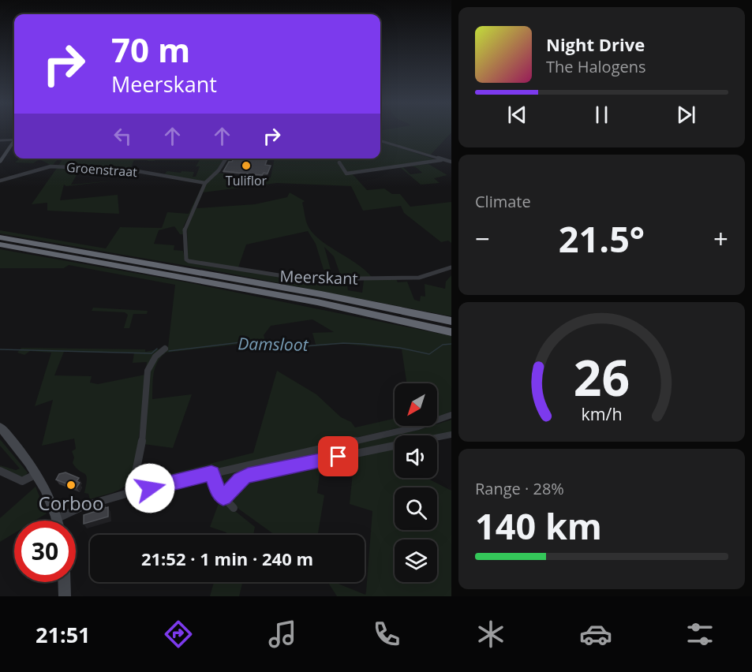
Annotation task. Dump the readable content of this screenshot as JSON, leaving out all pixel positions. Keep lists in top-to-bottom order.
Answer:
{
  "streets": {
    "street": ["Groenstraat", "Meerskant"]
  },
  "crossings": [
    ["Groenstraat", "Meerskant"]
  ],
  "water": ["Damsloot"],
  "places": ["Tuliflor", "Corboo"],
  "north": "bottom left",
  "page": {
    "turn": ["70 m", "Meerskant"],
    "song": ["Night Drive", "The Halogens"],
    "tile": [
      "Climate",
      ["Range · 28%", "140 km"]
    ],
    "heat": ["−", "21.5°", "+"],
    "limit": "30",
    "trip": "21:52 · 1 min · 240 m",
    "tabs": "21:51",
    "gauge": ["26", "km/h"]
  }
}
